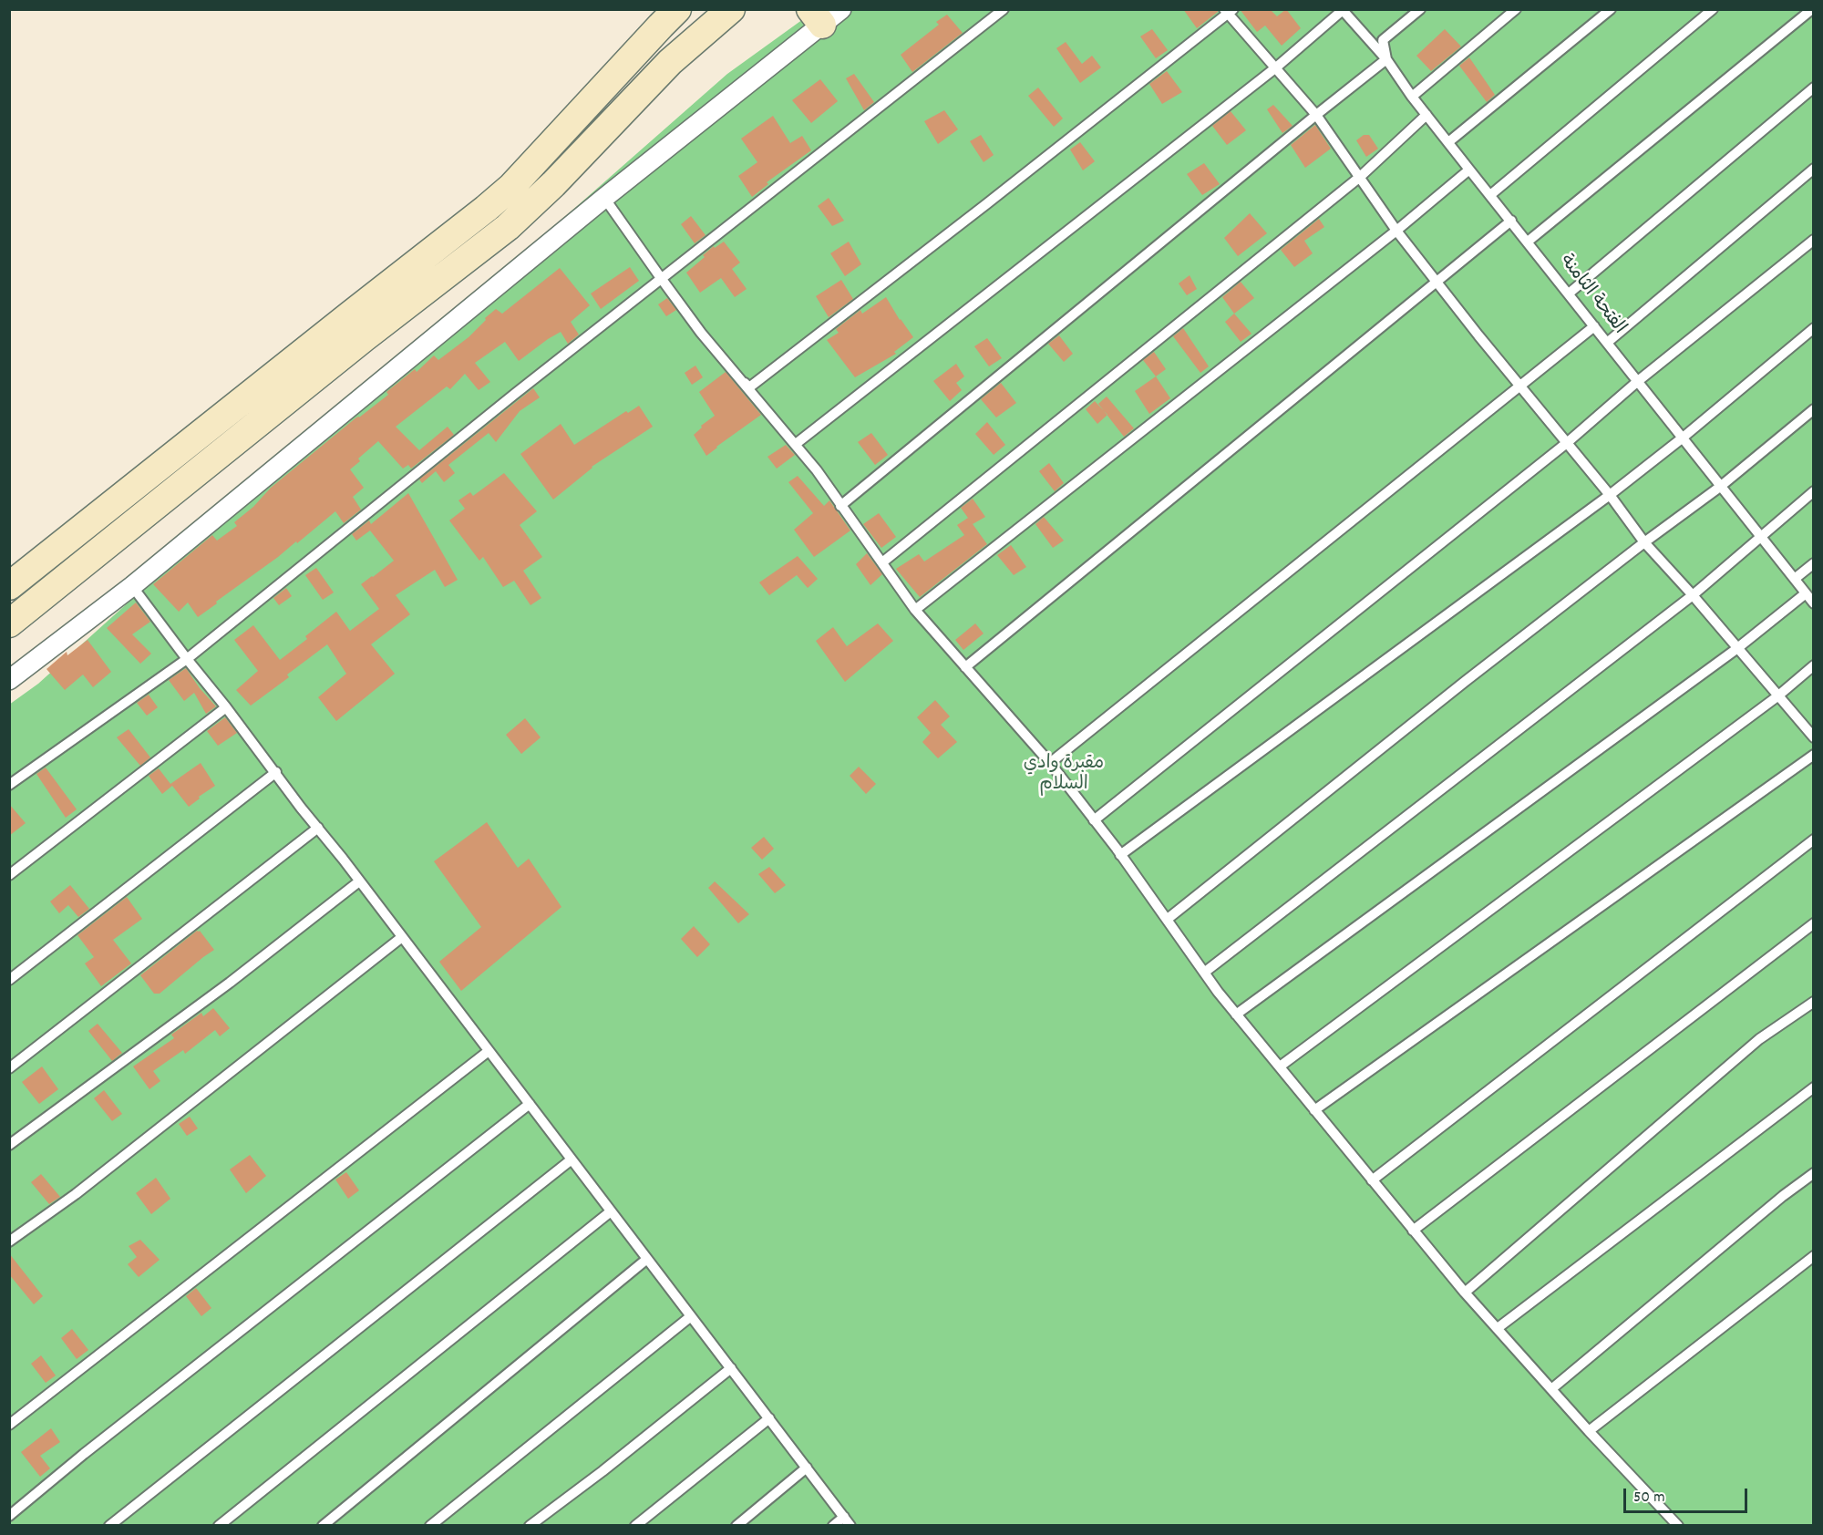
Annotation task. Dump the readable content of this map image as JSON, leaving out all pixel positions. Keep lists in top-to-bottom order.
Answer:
{
  "streets": {
    "lane": ["الفتحة الثامنة"]
  },
  "parks": ["مقبرة وادي السلام"],
  "scale_bar": "50 m"
}
